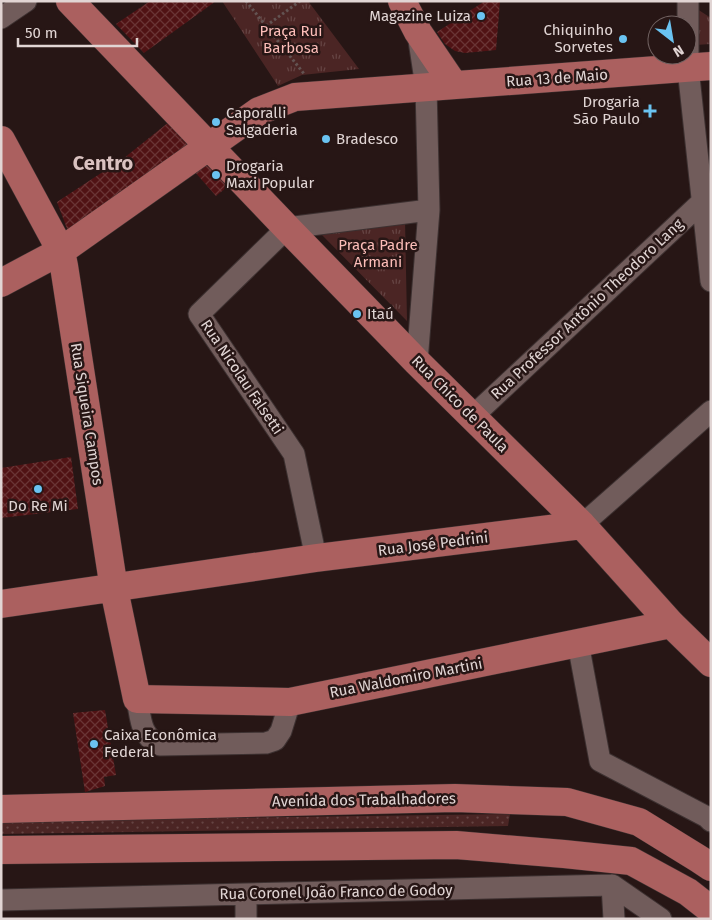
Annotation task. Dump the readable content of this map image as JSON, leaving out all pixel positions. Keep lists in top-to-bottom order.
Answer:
{
  "streets": {
    "main road": [
      "Rua 13 de Maio",
      "Rua Chico de Paula",
      "Rua Siqueira Campos",
      "Rua José Pedrini",
      "Rua Waldomiro Martini",
      "Avenida dos Trabalhadores"
    ],
    "street": ["Rua Professor Antônio Theodoro Lang", "Rua Nicolau Falsetti", "Rua Coronel João Franco de Godoy"]
  },
  "crossings": [
    ["Rua Professor Antônio Theodoro Lang", "Rua Chico de Paula"],
    ["Rua Nicolau Falsetti", "Rua Chico de Paula"],
    ["Rua Nicolau Falsetti", "Rua José Pedrini"],
    ["Rua Chico de Paula", "Rua José Pedrini"],
    ["Rua Chico de Paula", "Rua Waldomiro Martini"],
    ["Rua Siqueira Campos", "Rua José Pedrini"],
    ["Rua Siqueira Campos", "Rua Waldomiro Martini"]
  ],
  "districts": ["Centro"],
  "parks": ["Praça Rui Barbosa", "Praça Padre Armani"],
  "places": {
    "other": [
      "Magazine Luiza",
      "Chiquinho Sorvetes",
      "Caporalli Salgaderia",
      "Bradesco",
      "Drogaria Maxi Popular",
      "Itaú",
      "Do Re Mi",
      "Caixa Econômica Federal"
    ],
    "health": ["Drogaria São Paulo"]
  },
  "scale_bar": "50 m",
  "north": "bottom right"
}
